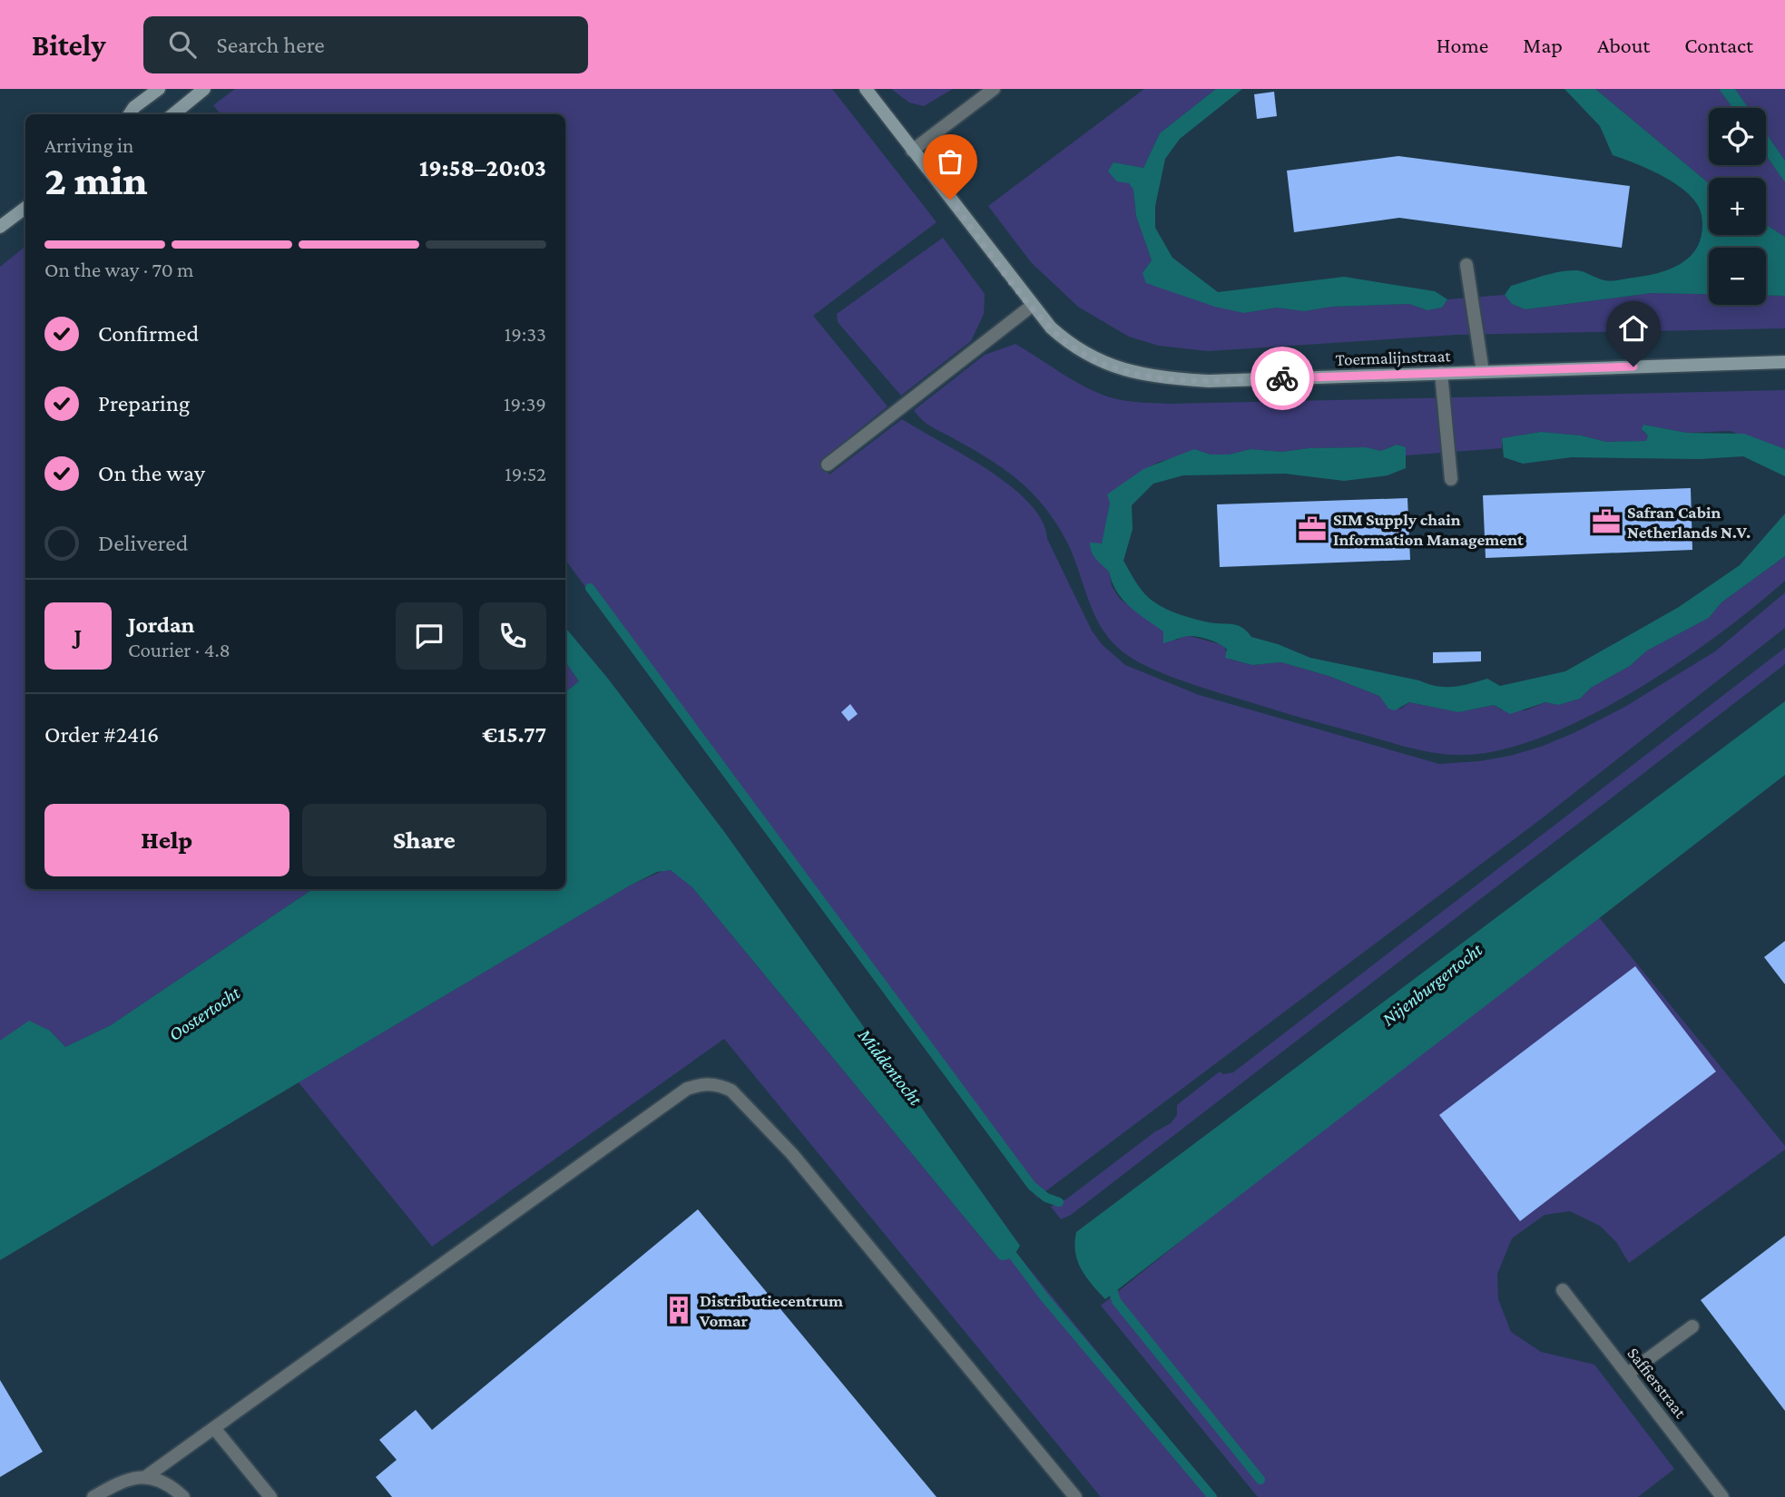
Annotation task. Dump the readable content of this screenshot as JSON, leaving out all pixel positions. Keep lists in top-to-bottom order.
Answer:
{
  "streets": {
    "street": ["Toermalijnstraat", "Saffierstraat"]
  },
  "water": ["Nijenburgertocht", "Oostertocht", "Middentocht"],
  "places": {
    "office": ["Safran Cabin Netherlands N.V.", "SIM Supply chain Information Management"],
    "building": ["Distributiecentrum Vomar"]
  },
  "page": {
    "header": "Bitely",
    "search": "Search here",
    "nav": [
      "Home",
      "Map",
      "About",
      "Contact"
    ],
    "map_buttons": ["+", "−"],
    "heading": ["2 min", "Arriving in", "19:58–20:03"],
    "panel": [
      "Jordan",
      "Courier · 4.8",
      "Order #2416",
      "€15.77"
    ],
    "bar": "On the way · 70 m",
    "list": [
      ["Confirmed", "19:33"],
      ["Preparing", "19:39"],
      ["On the way", "19:52"],
      "Delivered"
    ],
    "round": "J",
    "buttons": ["Help", "Share"]
  }
}
